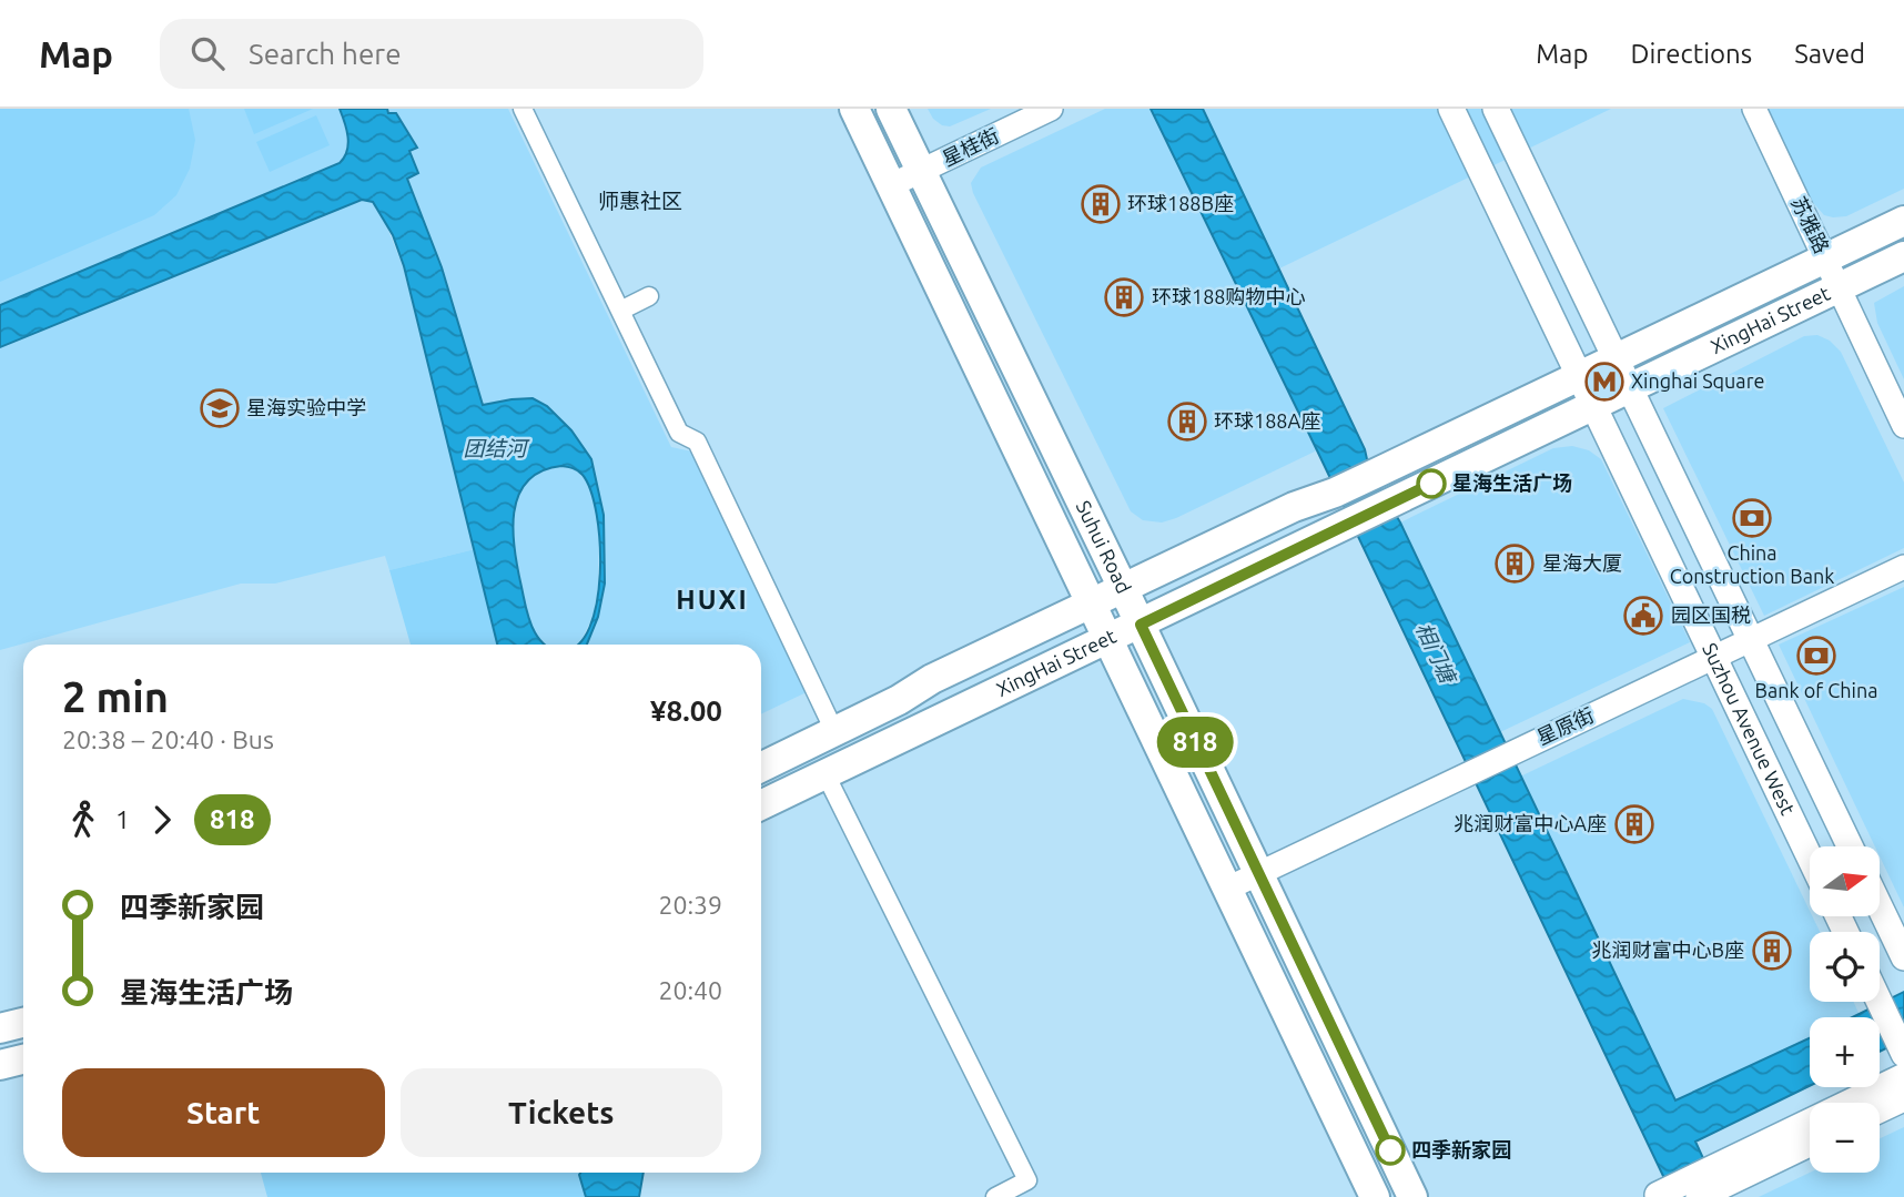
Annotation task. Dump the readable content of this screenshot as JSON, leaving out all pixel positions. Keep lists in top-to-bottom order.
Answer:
{
  "streets": {
    "main road": ["XingHai Street", "Suhui Road", "Suzhou Avenue West"],
    "street": ["星桂街", "苏雅路", "星原街"]
  },
  "crossings": [
    ["星桂街", "Suhui Road"],
    ["苏雅路", "XingHai Street"],
    ["XingHai Street", "Suhui Road"],
    ["XingHai Street", "Suzhou Avenue West"],
    ["Suhui Road", "星原街"],
    ["星原街", "Suzhou Avenue West"]
  ],
  "districts": ["师惠社区", "HUXI"],
  "water": ["团结河", "相门塘"],
  "places": {
    "building": [
      "环球188B座",
      "环球188购物中心",
      "环球188A座",
      "星海大厦",
      "兆润财富中心A座",
      "兆润财富中心B座"
    ],
    "metro station": ["Xinghai Square"],
    "school or university": ["星海实验中学"],
    "other": ["星海生活广场", "四季新家园"],
    "bank": ["China Construction Bank", "Bank of China"],
    "public building": ["园区国税"]
  },
  "lines": ["bus line 818"],
  "north": "right",
  "page": {
    "header": "Map",
    "search": "Search here",
    "nav": ["Map", "Directions", "Saved"],
    "on_map": "818",
    "heading": ["2 min", "20:38 – 20:40 · Bus", "¥8.00"],
    "legs": ["1", "818"],
    "map_buttons": ["+", "−"],
    "list": [
      {
        "name": "四季新家园",
        "value": "20:39"
      },
      {
        "name": "星海生活广场",
        "value": "20:40"
      }
    ],
    "buttons": ["Start", "Tickets"]
  }
}
